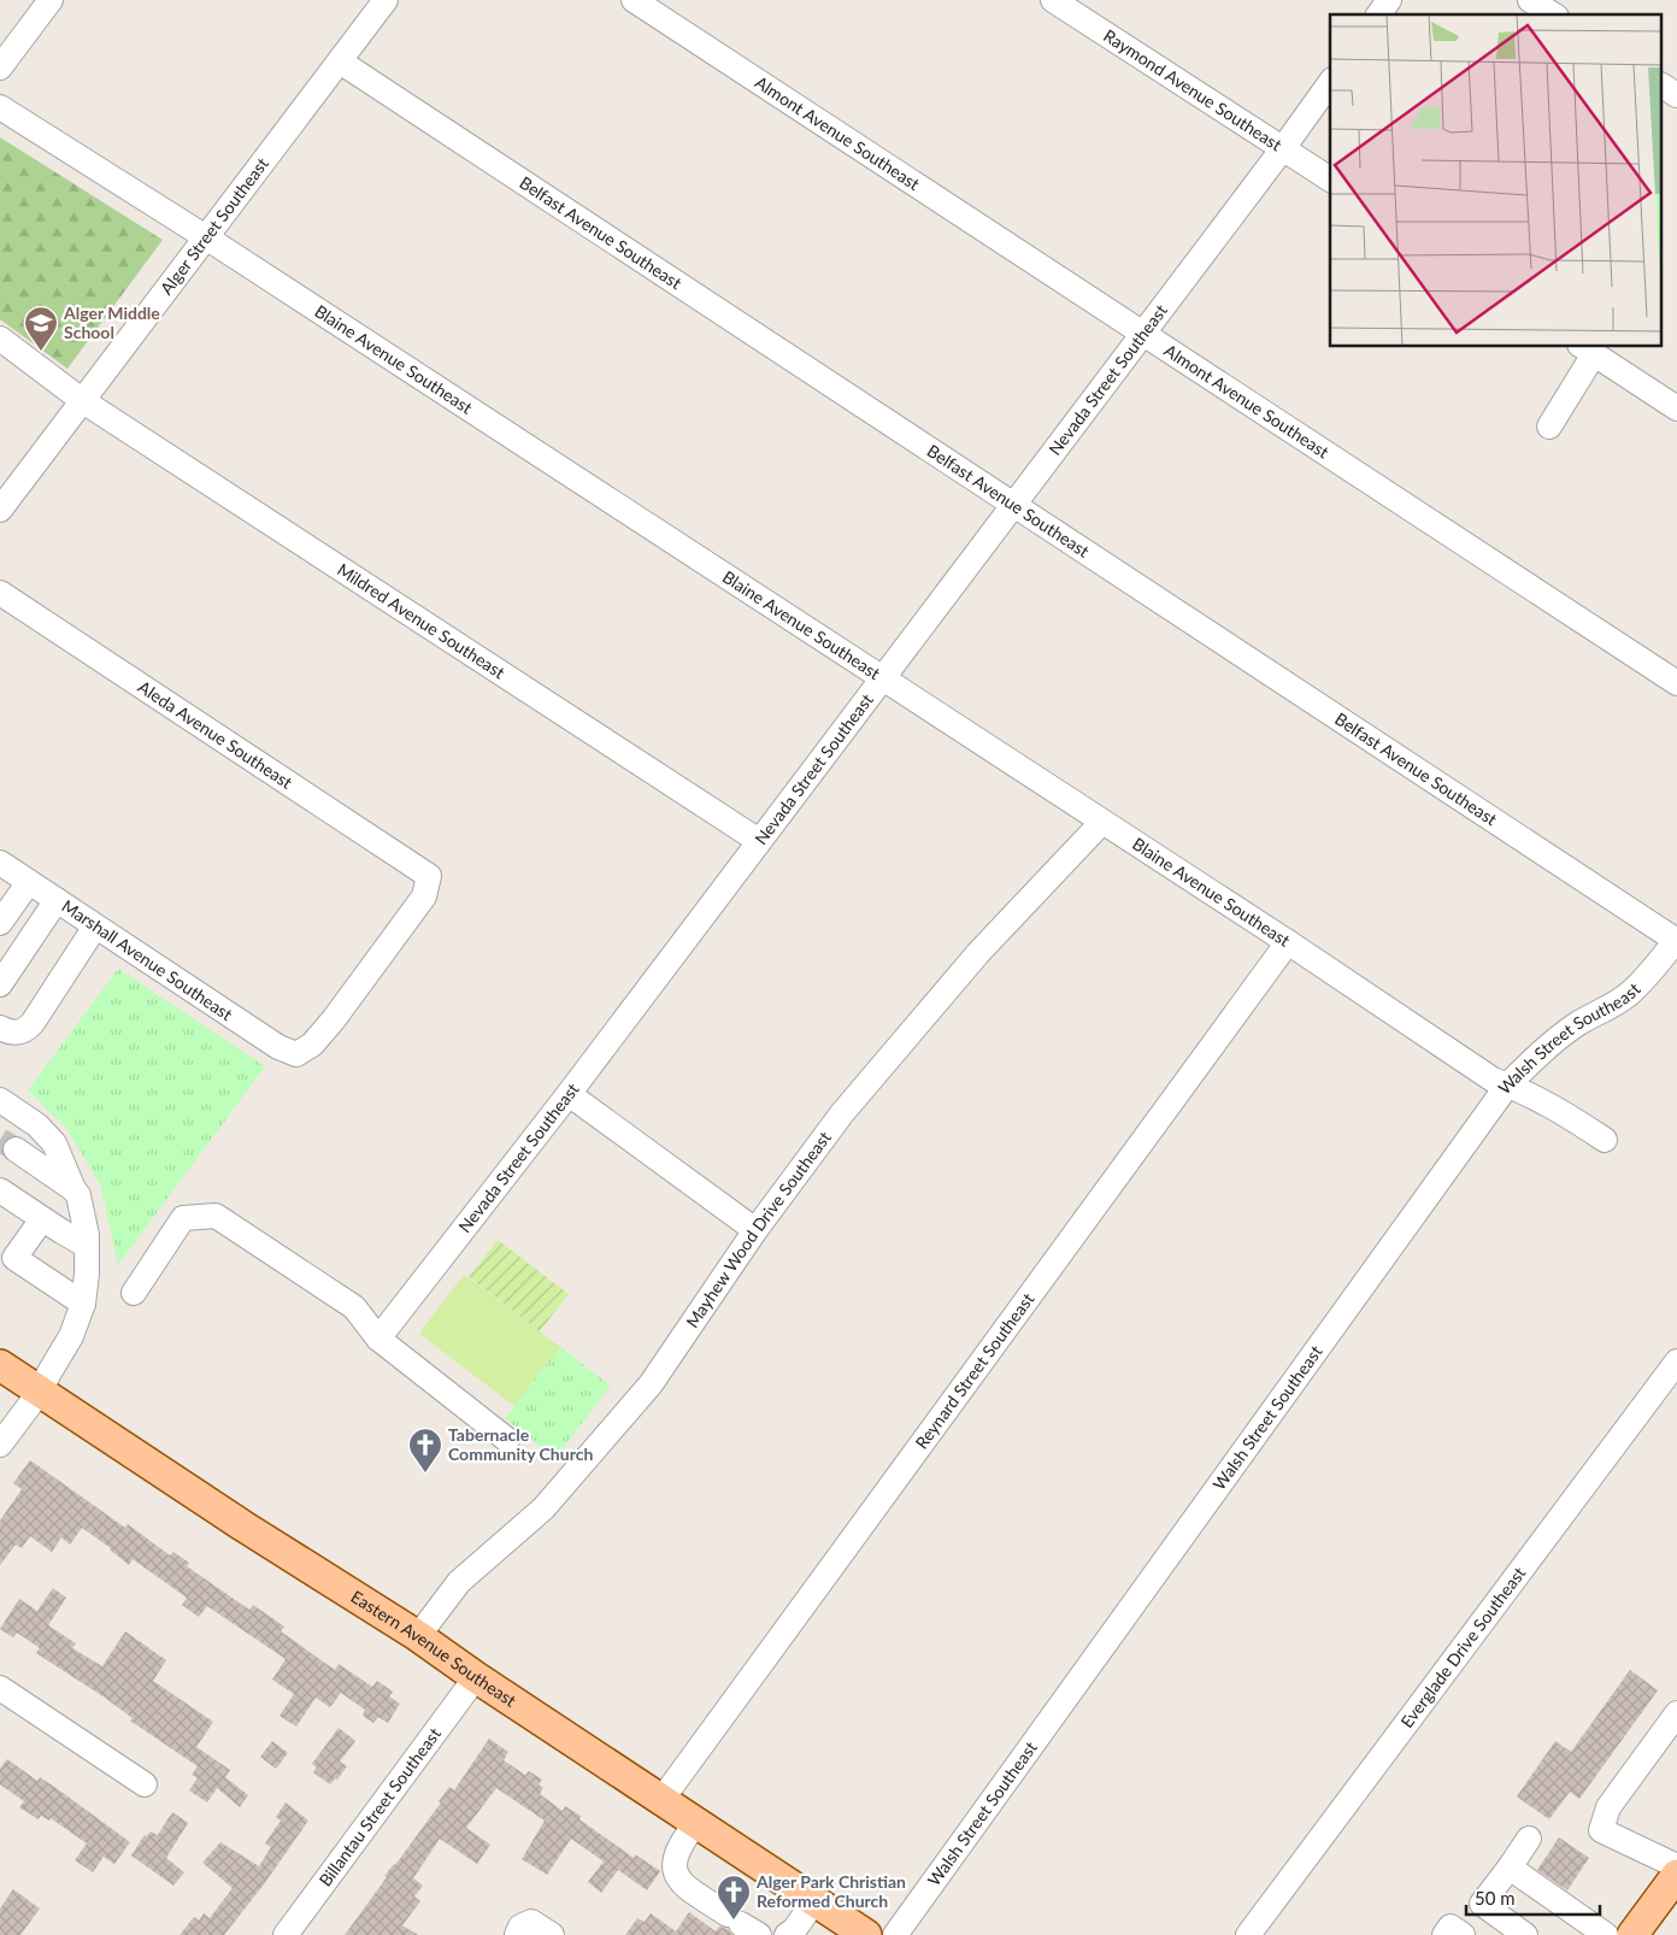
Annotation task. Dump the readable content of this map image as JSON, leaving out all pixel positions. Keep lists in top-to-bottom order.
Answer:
{
  "streets": {
    "main road": ["Eastern Avenue Southeast"],
    "street": [
      "Raymond Avenue Southeast",
      "Almont Avenue Southeast",
      "Alger Street Southeast",
      "Belfast Avenue Southeast",
      "Blaine Avenue Southeast",
      "Nevada Street Southeast",
      "Mildred Avenue Southeast",
      "Aleda Avenue Southeast",
      "Marshall Avenue Southeast",
      "Walsh Street Southeast",
      "Mayhew Wood Drive Southeast",
      "Reynard Street Southeast",
      "Everglade Drive Southeast",
      "Billantau Street Southeast"
    ]
  },
  "crossings": [
    ["Raymond Avenue Southeast", "Nevada Street Southeast"],
    ["Almont Avenue Southeast", "Nevada Street Southeast"],
    ["Alger Street Southeast", "Belfast Avenue Southeast"],
    ["Alger Street Southeast", "Blaine Avenue Southeast"],
    ["Alger Street Southeast", "Mildred Avenue Southeast"],
    ["Belfast Avenue Southeast", "Nevada Street Southeast"],
    ["Belfast Avenue Southeast", "Walsh Street Southeast"],
    ["Blaine Avenue Southeast", "Nevada Street Southeast"],
    ["Blaine Avenue Southeast", "Walsh Street Southeast"],
    ["Blaine Avenue Southeast", "Mayhew Wood Drive Southeast"],
    ["Blaine Avenue Southeast", "Reynard Street Southeast"],
    ["Nevada Street Southeast", "Mildred Avenue Southeast"],
    ["Aleda Avenue Southeast", "Marshall Avenue Southeast"],
    ["Mayhew Wood Drive Southeast", "Eastern Avenue Southeast"],
    ["Reynard Street Southeast", "Eastern Avenue Southeast"],
    ["Eastern Avenue Southeast", "Billantau Street Southeast"]
  ],
  "places": {
    "school or university": ["Alger Middle School"],
    "church": ["Tabernacle Community Church", "Alger Park Christian Reformed Church"]
  },
  "scale_bar": "50 m"
}
